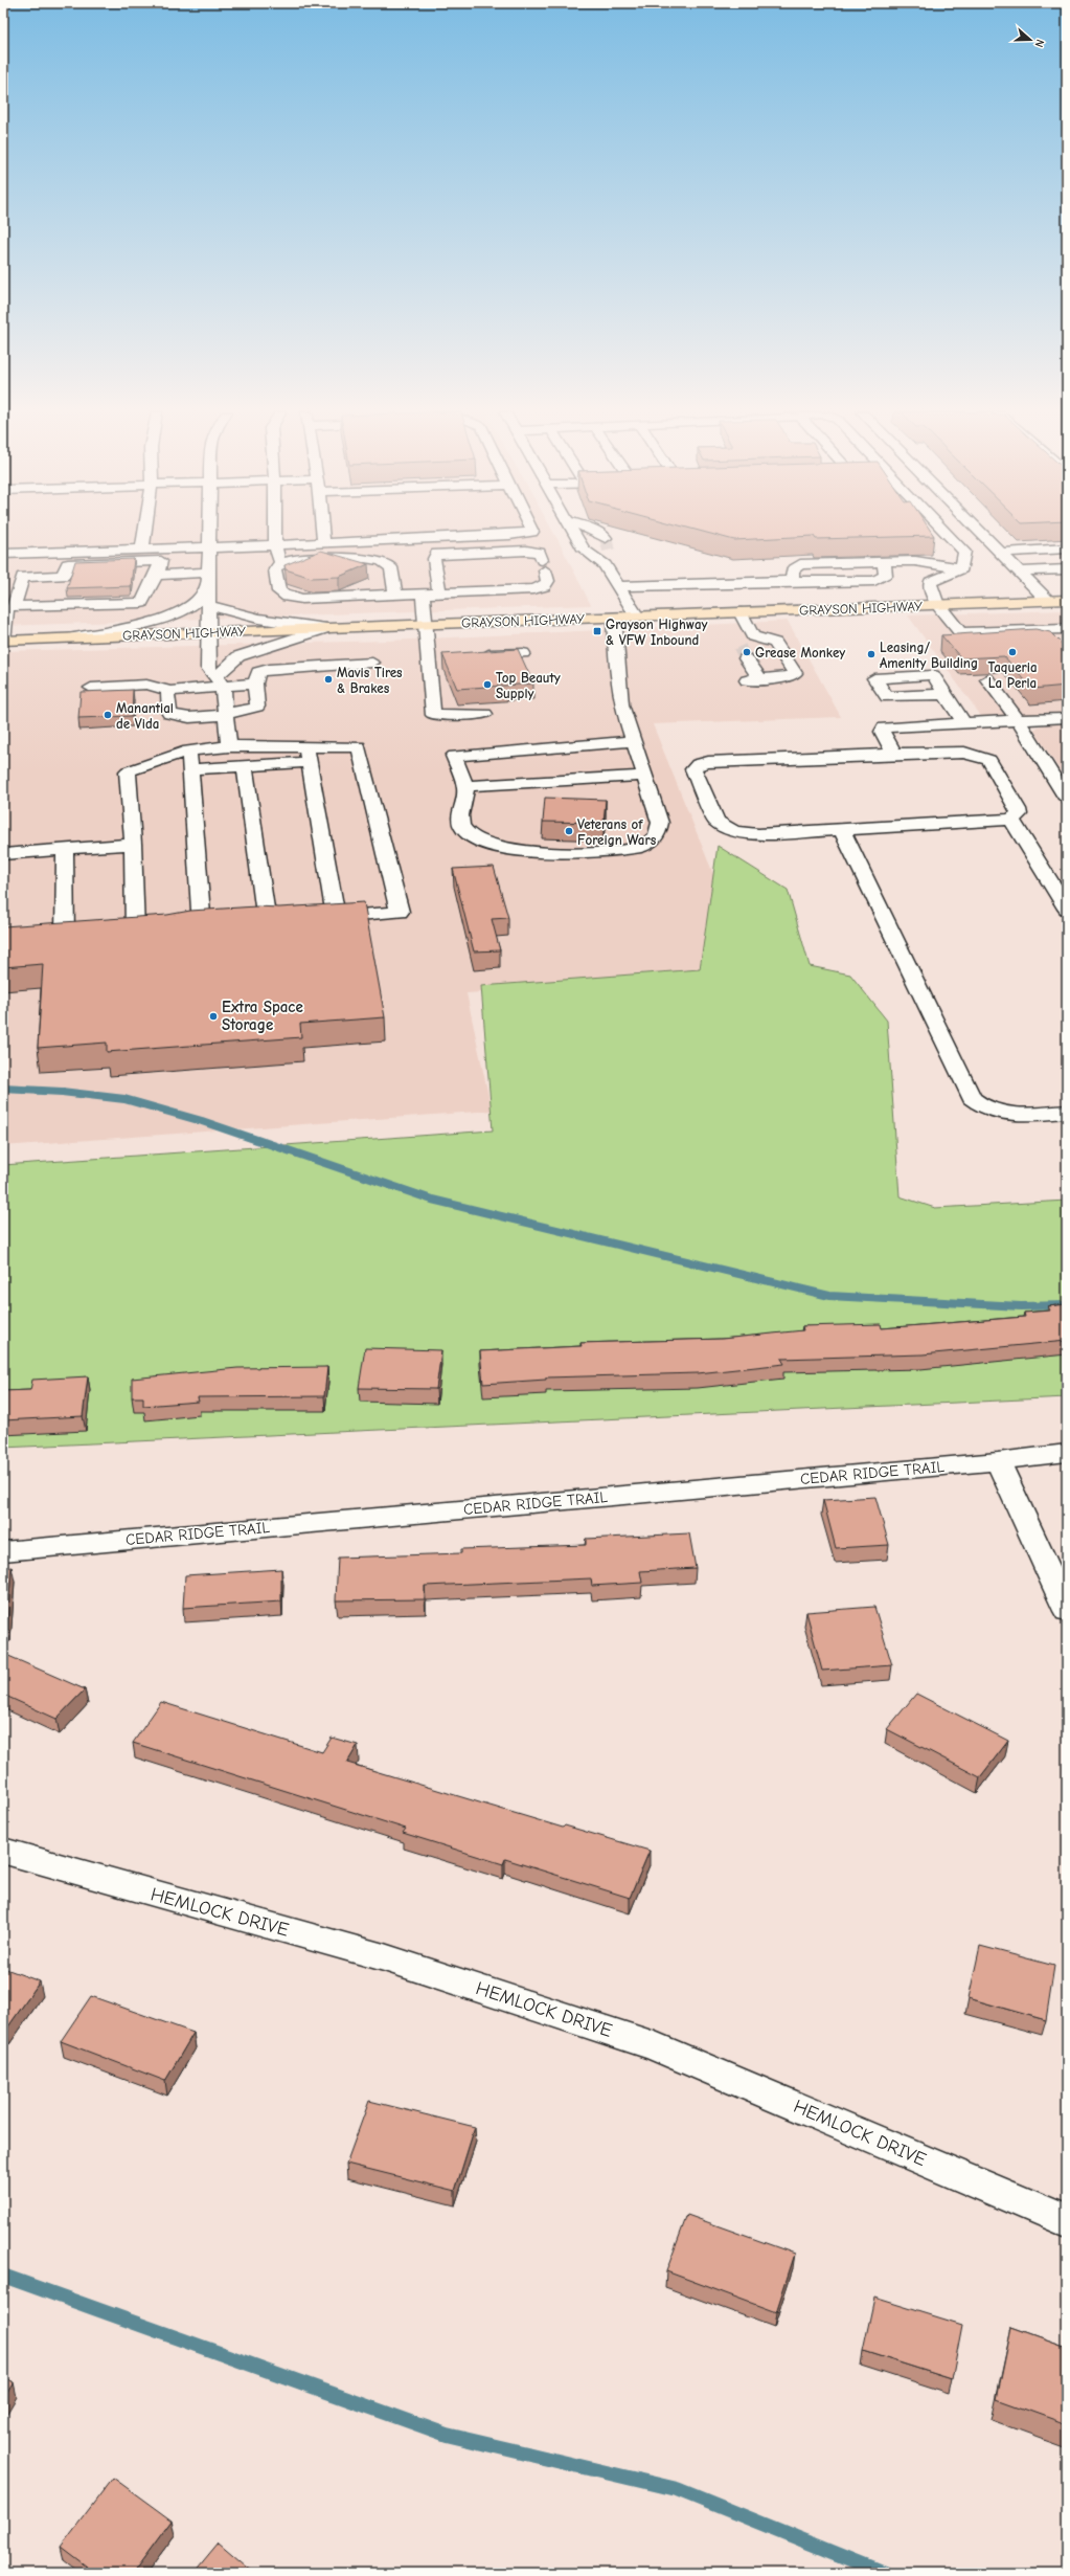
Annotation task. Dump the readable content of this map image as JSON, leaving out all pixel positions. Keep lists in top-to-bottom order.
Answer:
{
  "streets": {
    "main road": ["GRAYSON HIGHWAY"],
    "street": ["CEDAR RIDGE TRAIL", "HEMLOCK DRIVE"]
  },
  "places": {
    "transit": ["Grayson Highway & VFW Inbound"],
    "other": [
      "Grease Monkey",
      "Taqueria La Perla",
      "Leasing/ Amenity Building",
      "Mavis Tires & Brakes",
      "Top Beauty Supply",
      "Manantial de Vida",
      "Veterans of Foreign Wars",
      "Extra Space Storage"
    ]
  },
  "north": "right"
}
